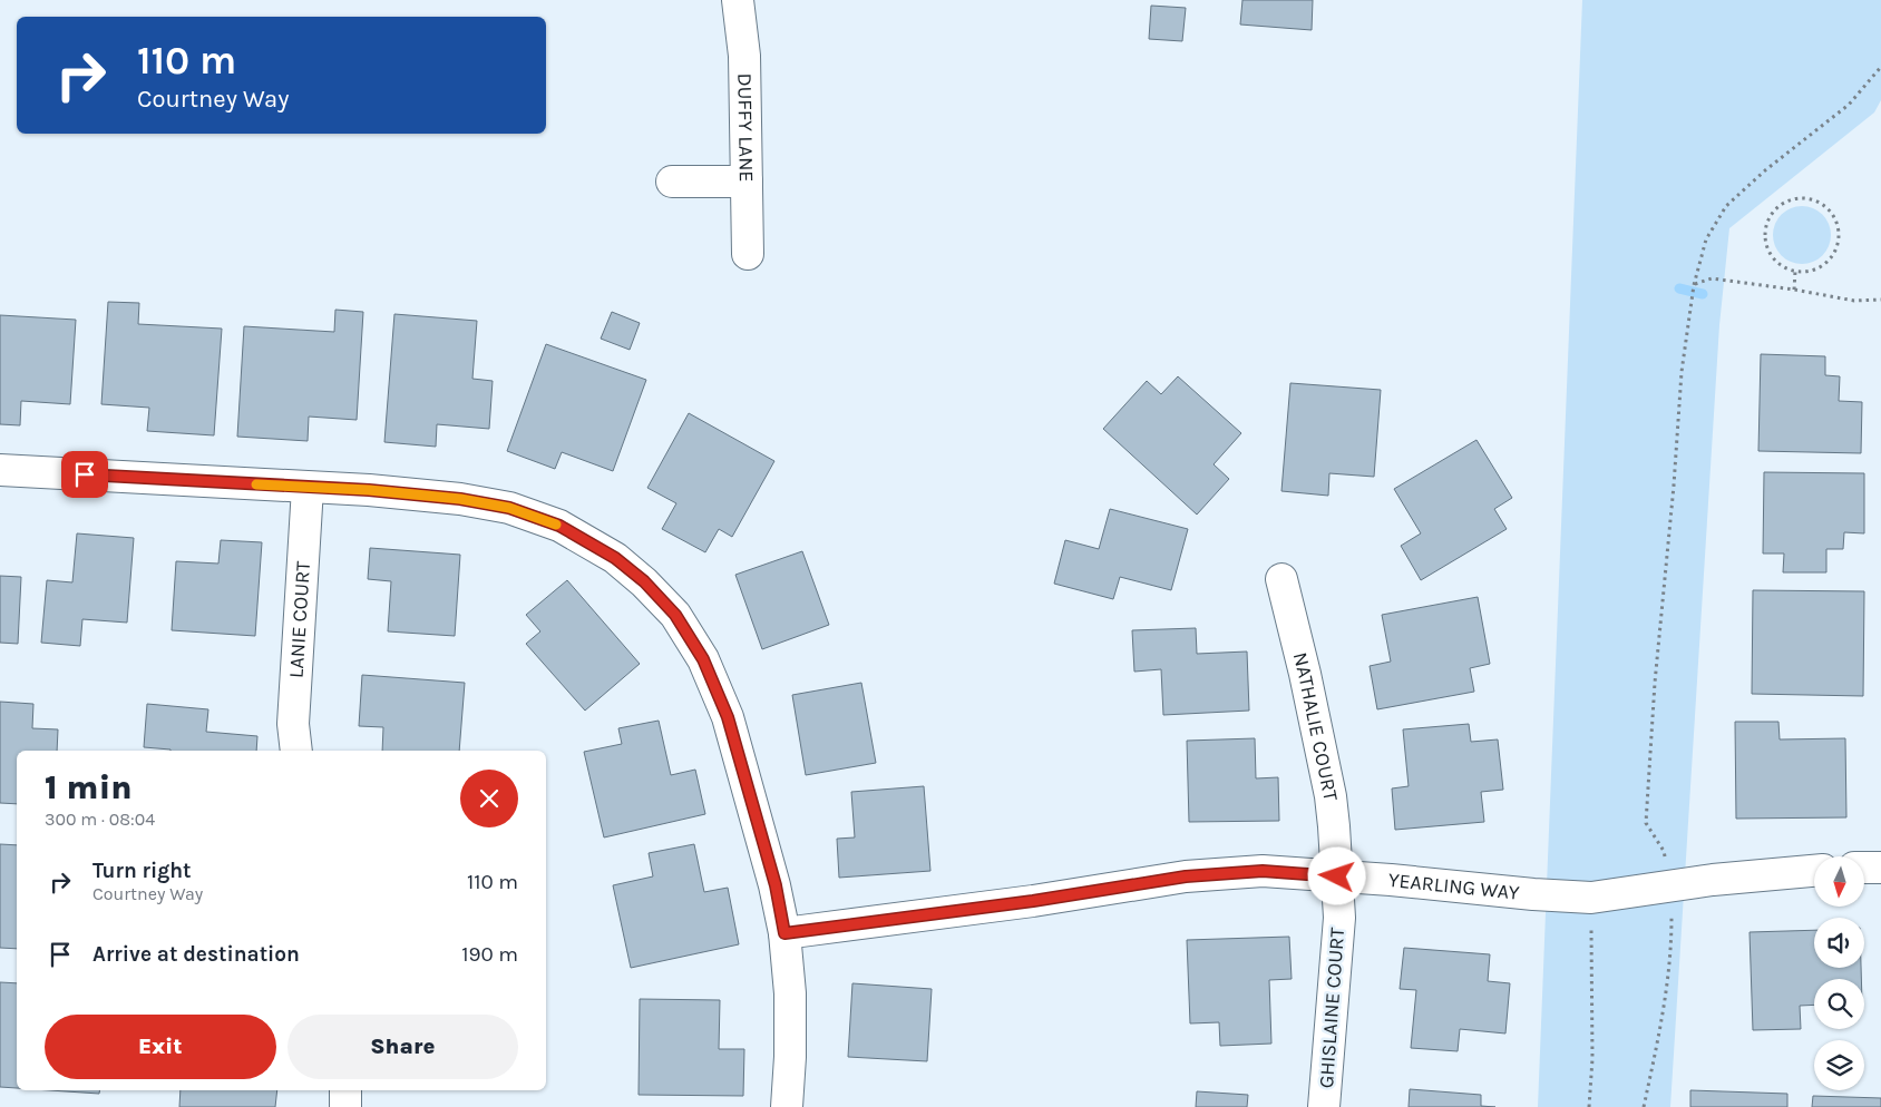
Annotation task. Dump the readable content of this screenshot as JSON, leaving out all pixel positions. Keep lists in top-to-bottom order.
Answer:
{
  "streets": {
    "street": [
      "DUFFY LANE",
      "LANIE COURT",
      "NATHALIE COURT",
      "YEARLING WAY",
      "GHISLAINE COURT"
    ]
  },
  "crossings": [
    ["NATHALIE COURT", "YEARLING WAY"],
    ["NATHALIE COURT", "GHISLAINE COURT"],
    ["YEARLING WAY", "GHISLAINE COURT"]
  ],
  "north": "bottom",
  "page": {
    "turn": ["110 m", "Courtney Way"],
    "heading": ["1 min", "300 m · 08:04"],
    "list": [
      {
        "name": "Turn right",
        "note": "Courtney Way",
        "value": "110 m"
      },
      {
        "name": "Arrive at destination",
        "value": "190 m"
      }
    ],
    "buttons": ["Exit", "Share"]
  }
}
